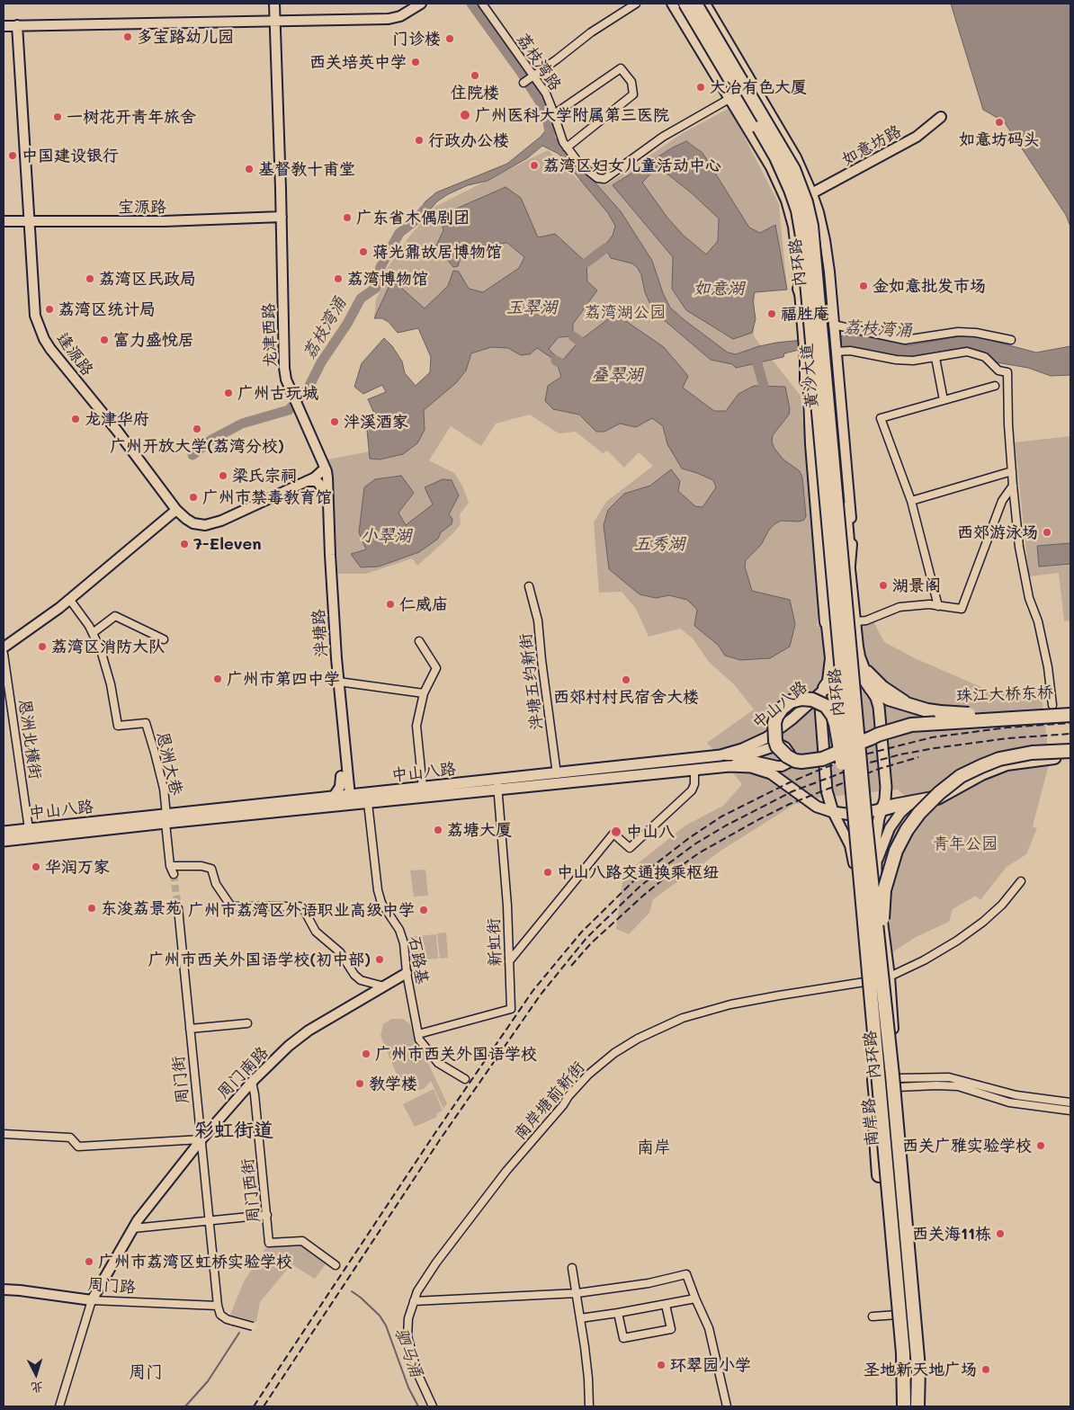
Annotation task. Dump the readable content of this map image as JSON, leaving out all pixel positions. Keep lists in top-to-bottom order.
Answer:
{
  "streets": {
    "highway": ["内环路", "黄沙大道", "珠江大桥东桥"],
    "main road": ["中山八路", "南岸路"],
    "street": [
      "荔枝湾路",
      "如意坊路",
      "宝源路",
      "龙津西路",
      "逢源路",
      "泮塘路",
      "泮塘五约新街",
      "恩洲北横街",
      "恩洲大巷",
      "新虹街",
      "石路基",
      "周门南路",
      "周门街",
      "南岸塘前新街",
      "周门西街",
      "周门路"
    ]
  },
  "crossings": [
    ["荔枝湾路", "黄沙大道"],
    ["如意坊路", "黄沙大道"],
    ["宝源路", "龙津西路"],
    ["宝源路", "逢源路"],
    ["内环路", "黄沙大道"],
    ["内环路", "南岸塘前新街"],
    ["内环路", "南岸路"],
    ["龙津西路", "泮塘路"],
    ["黄沙大道", "珠江大桥东桥"],
    ["黄沙大道", "中山八路"],
    ["黄沙大道", "南岸路"],
    ["泮塘路", "中山八路"],
    ["泮塘五约新街", "中山八路"],
    ["珠江大桥东桥", "南岸路"],
    ["中山八路", "恩洲北横街"],
    ["中山八路", "恩洲大巷"],
    ["中山八路", "新虹街"],
    ["中山八路", "石路基"],
    ["中山八路", "南岸路"],
    ["新虹街", "石路基"],
    ["石路基", "周门南路"],
    ["周门南路", "周门街"],
    ["周门南路", "周门西街"],
    ["周门南路", "周门路"],
    ["周门街", "周门路"],
    ["南岸塘前新街", "南岸路"]
  ],
  "districts": ["彩虹街道", "南岸", "周门"],
  "water": [
    "如意湖",
    "玉翠湖",
    "荔枝湾涌",
    "叠翠湖",
    "小翠湖",
    "五秀湖",
    "驷马涌"
  ],
  "parks": ["荔湾湖公园", "青年公园"],
  "places": [
    "多宝路幼儿园",
    "门诊楼",
    "西关培英中学",
    "住院楼",
    "大冶有色大厦",
    "广州医科大学附属第三医院",
    "一树花开青年旅舍",
    "如意坊码头",
    "行政办公楼",
    "中国建设银行",
    "荔湾区妇女儿童活动中心",
    "基督教十甫堂",
    "广东省木偶剧团",
    "蒋光鼐故居博物馆",
    "荔湾区民政局",
    "荔湾博物馆",
    "金如意批发市场",
    "荔湾区统计局",
    "福胜庵",
    "富力盛悦居",
    "广州古玩城",
    "龙津华府",
    "泮溪酒家",
    "广州开放大学(荔湾分校)",
    "梁氏宗祠",
    "广州市禁毒教育馆",
    "西郊游泳场",
    "7-Eleven",
    "湖景阁",
    "仁威庙",
    "荔湾区消防大队",
    "广州市第四中学",
    "西郊村村民宿舍大楼",
    "荔塘大厦",
    "中山八",
    "华润万家",
    "中山八路交通换乘枢纽",
    "东浚荔景苑",
    "广州市荔湾区外语职业高级中学",
    "广州市西关外国语学校(初中部)",
    "广州市西关外国语学校",
    "教学楼",
    "西关广雅实验学校",
    "西关海11栋",
    "广州市荔湾区虹桥实验学校",
    "环翠园小学",
    "圣地新天地广场"
  ],
  "north": "bottom"
}
